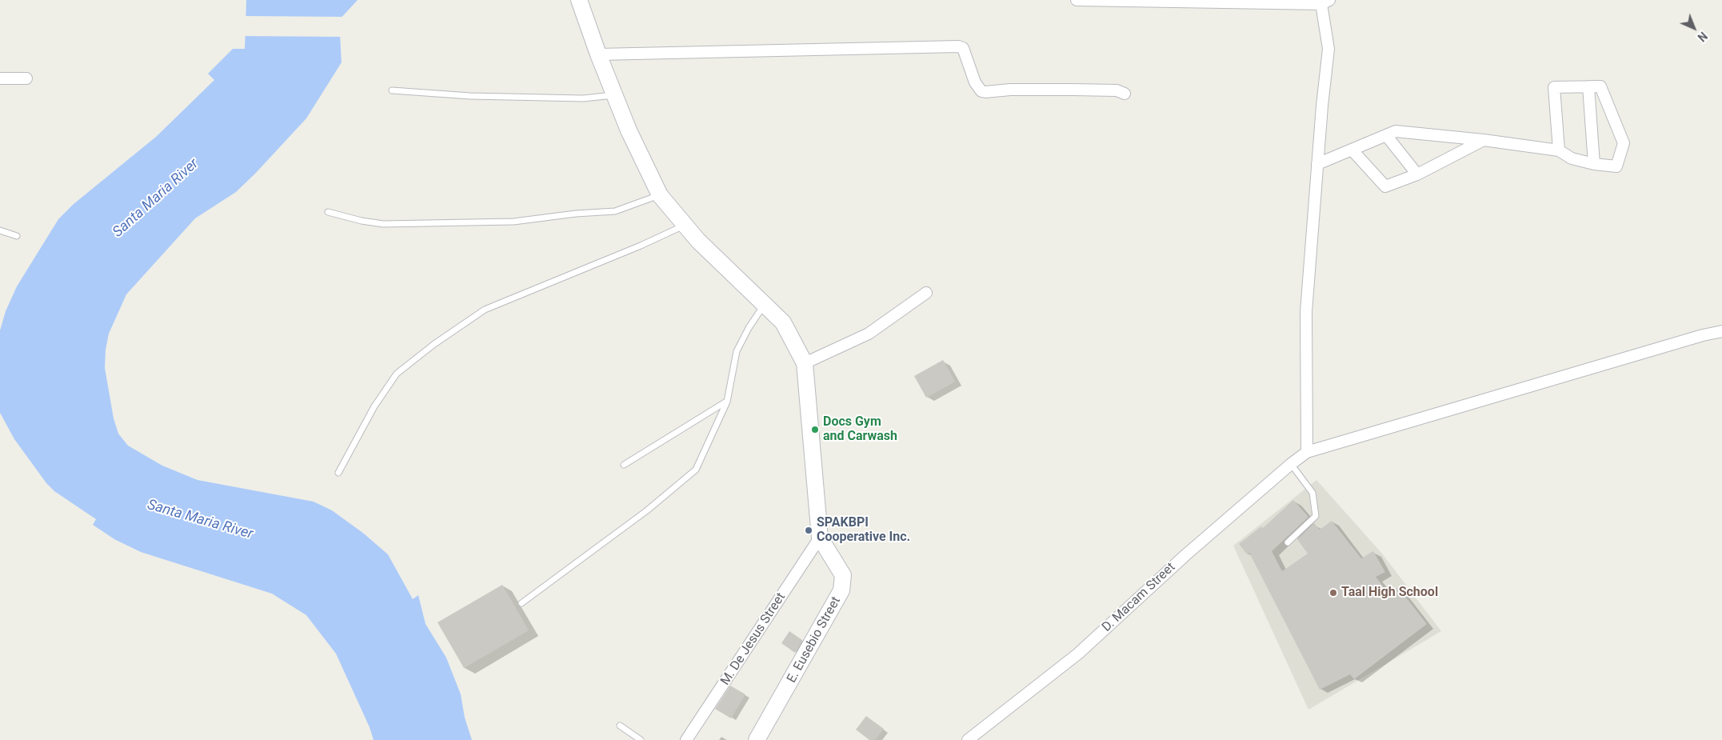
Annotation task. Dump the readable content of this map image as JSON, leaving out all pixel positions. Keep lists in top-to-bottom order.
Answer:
{
  "streets": {
    "main road": ["E. Eusebio Street"],
    "street": ["D. Macam Street", "M. De Jesus Street"]
  },
  "crossings": [
    ["M. De Jesus Street", "E. Eusebio Street"]
  ],
  "water": ["Santa Maria River"],
  "places": ["Docs Gym and Carwash", "SPAKBPI Cooperative Inc.", "Taal High School"],
  "north": "bottom right"
}
